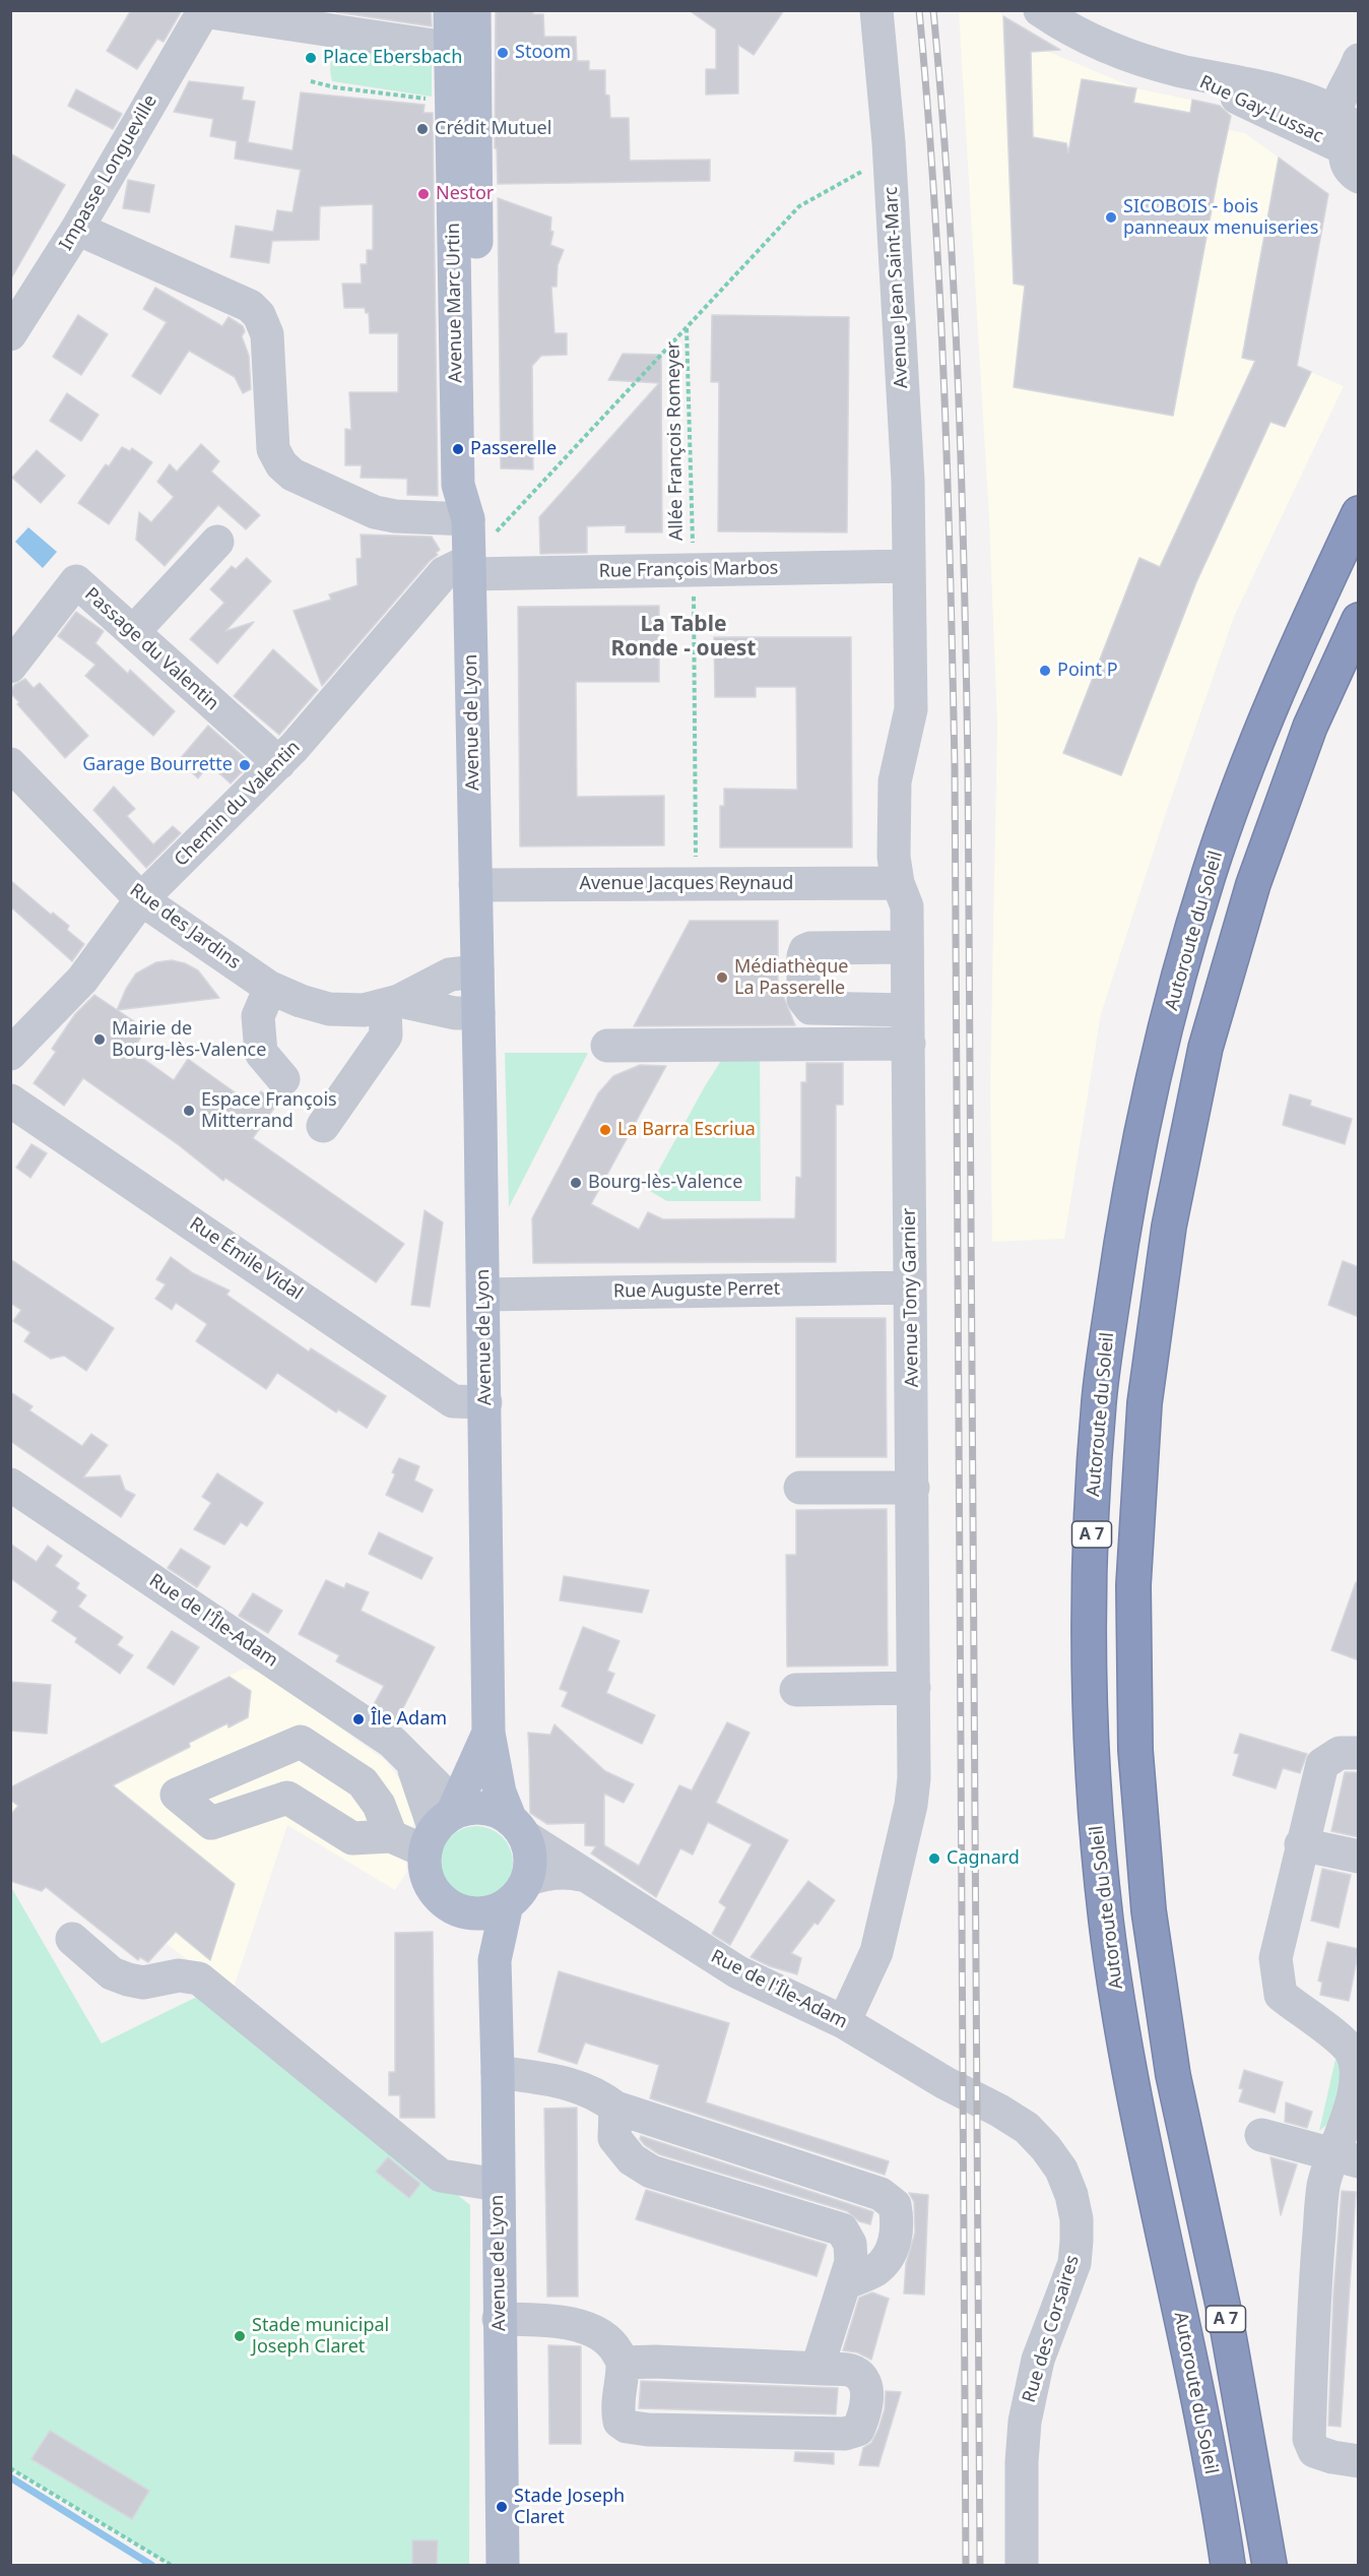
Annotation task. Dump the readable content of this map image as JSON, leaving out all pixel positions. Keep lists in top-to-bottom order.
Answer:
{
  "streets": {
    "highway": ["Autoroute du Soleil", "A 7"],
    "main road": ["Avenue Marc Urtin", "Avenue de Lyon"],
    "street": [
      "Rue Gay-Lussac",
      "Impasse Longueville",
      "Avenue Jean Saint-Marc",
      "Rue François Marbos",
      "Passage du Valentin",
      "Chemin du Valentin",
      "Avenue Jacques Reynaud",
      "Rue des Jardins",
      "Rue Émile Vidal",
      "Rue Auguste Perret",
      "Avenue Tony Garnier",
      "Rue de l'Île-Adam",
      "Rue des Corsaires"
    ],
    "path": ["Allée François Romeyer"]
  },
  "crossings": [
    ["Avenue Jean Saint-Marc", "Rue François Marbos"],
    ["Avenue Jean Saint-Marc", "Avenue Tony Garnier"],
    ["Avenue Marc Urtin", "Rue François Marbos"],
    ["Avenue Marc Urtin", "Avenue de Lyon"],
    ["Avenue Marc Urtin", "Chemin du Valentin"],
    ["Allée François Romeyer", "Rue François Marbos"],
    ["Allée François Romeyer", "Avenue Jacques Reynaud"],
    ["Rue François Marbos", "Avenue de Lyon"],
    ["Rue François Marbos", "Chemin du Valentin"],
    ["Rue François Marbos", "Avenue Tony Garnier"],
    ["Passage du Valentin", "Chemin du Valentin"],
    ["Avenue de Lyon", "Chemin du Valentin"],
    ["Avenue de Lyon", "Avenue Jacques Reynaud"],
    ["Avenue de Lyon", "Rue des Jardins"],
    ["Avenue de Lyon", "Rue Émile Vidal"],
    ["Avenue de Lyon", "Rue Auguste Perret"],
    ["Avenue de Lyon", "Rue de l'Île-Adam"],
    ["Chemin du Valentin", "Rue des Jardins"],
    ["Avenue Jacques Reynaud", "Avenue Tony Garnier"],
    ["Rue Auguste Perret", "Avenue Tony Garnier"],
    ["Avenue Tony Garnier", "Rue de l'Île-Adam"],
    ["Rue de l'Île-Adam", "Rue des Corsaires"]
  ],
  "districts": ["La Table Ronde - ouest"],
  "places": [
    "Stoom",
    "Place Ebersbach",
    "Crédit Mutuel",
    "Nestor",
    "SICOBOIS - bois panneaux menuiseries",
    "Passerelle",
    "Point P",
    "Garage Bourrette",
    "Médiathèque La Passerelle",
    "Mairie de Bourg-lès-Valence",
    "Espace François Mitterrand",
    "La Barra Escriua",
    "Bourg-lès-Valence",
    "Île Adam",
    "Cagnard",
    "Stade municipal Joseph Claret",
    "Stade Joseph Claret"
  ]
}
